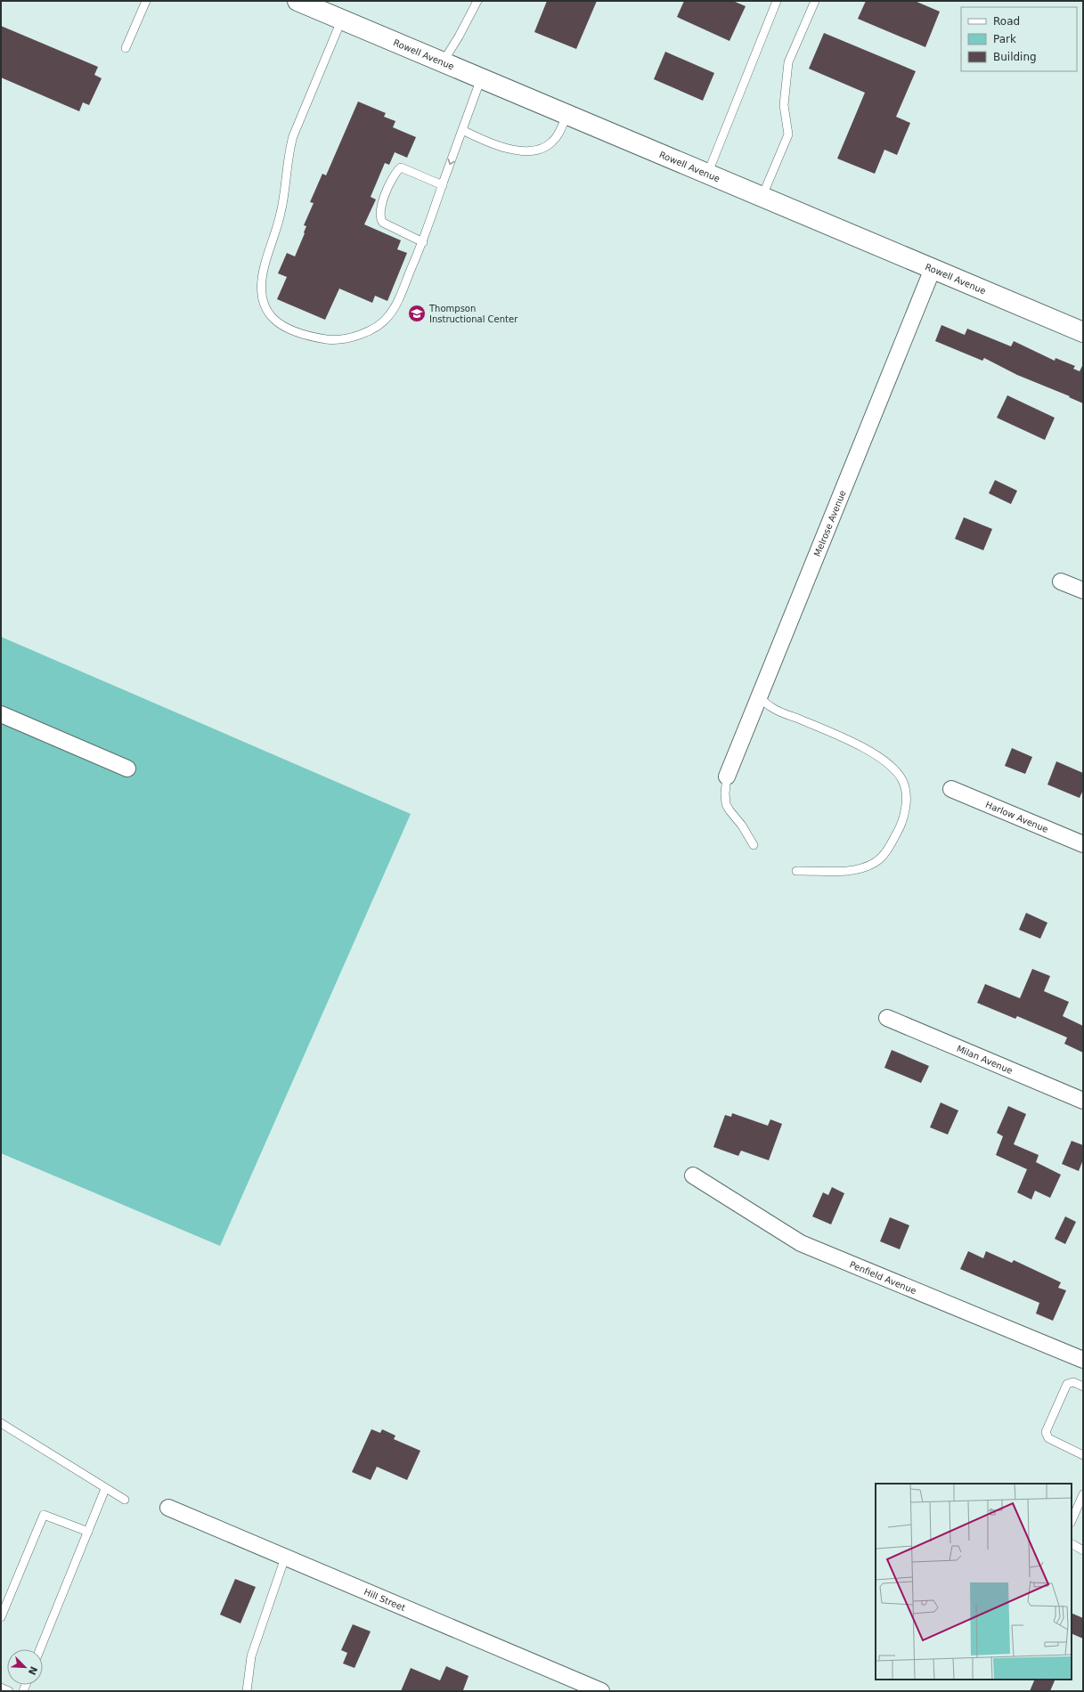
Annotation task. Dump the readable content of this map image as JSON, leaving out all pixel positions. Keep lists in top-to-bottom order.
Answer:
{
  "streets": {
    "street": [
      "Rowell Avenue",
      "Melrose Avenue",
      "Harlow Avenue",
      "Milan Avenue",
      "Penfield Avenue",
      "Hill Street"
    ]
  },
  "crossings": [
    ["Rowell Avenue", "Melrose Avenue"]
  ],
  "places": {
    "school or university": ["Thompson Instructional Center"]
  },
  "legend": ["Road", "Park", "Building"],
  "north": "bottom right"
}
